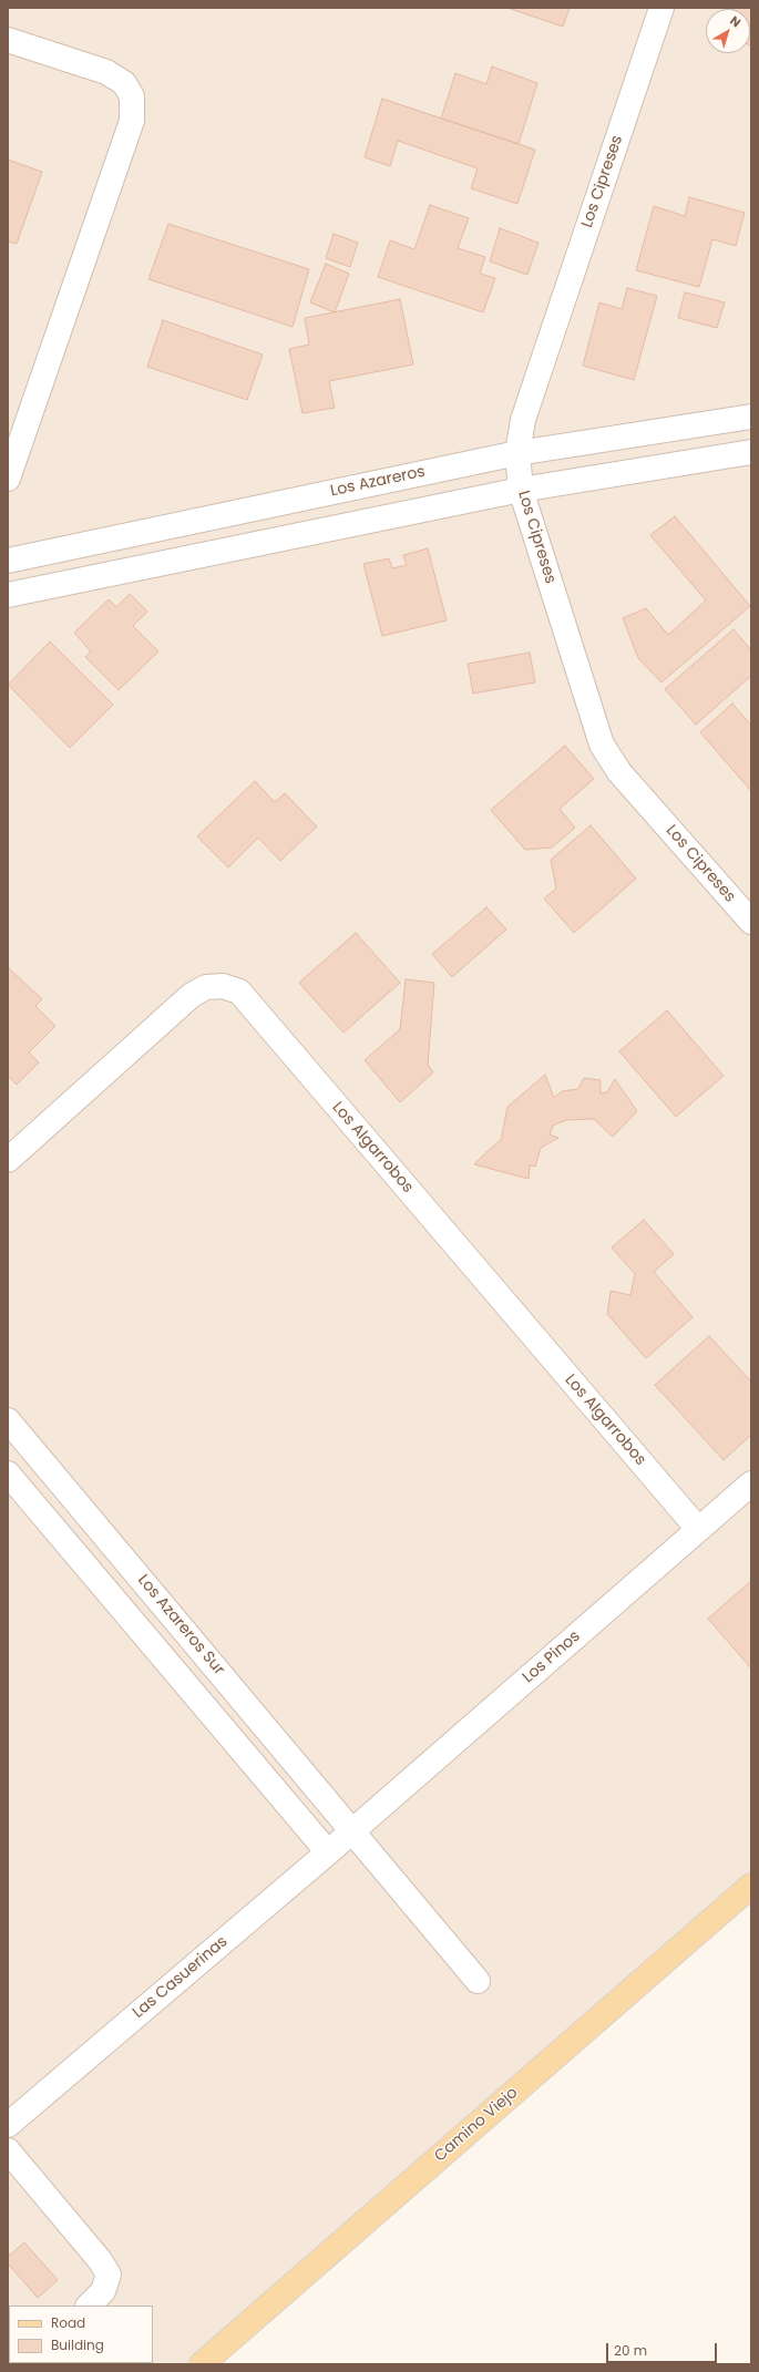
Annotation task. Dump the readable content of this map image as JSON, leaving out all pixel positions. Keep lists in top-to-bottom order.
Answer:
{
  "streets": {
    "main road": ["Camino Viejo"],
    "street": [
      "Los Cipreses",
      "Los Azareros",
      "Los Algarrobos",
      "Los Azareros Sur",
      "Los Pinos",
      "Las Casuerinas"
    ]
  },
  "crossings": [
    ["Los Cipreses", "Los Azareros"],
    ["Los Algarrobos", "Los Pinos"],
    ["Los Azareros Sur", "Los Pinos"],
    ["Los Azareros Sur", "Las Casuerinas"],
    ["Los Pinos", "Las Casuerinas"]
  ],
  "legend": ["Road", "Building"],
  "scale_bar": "20 m",
  "north": "top right"
}
